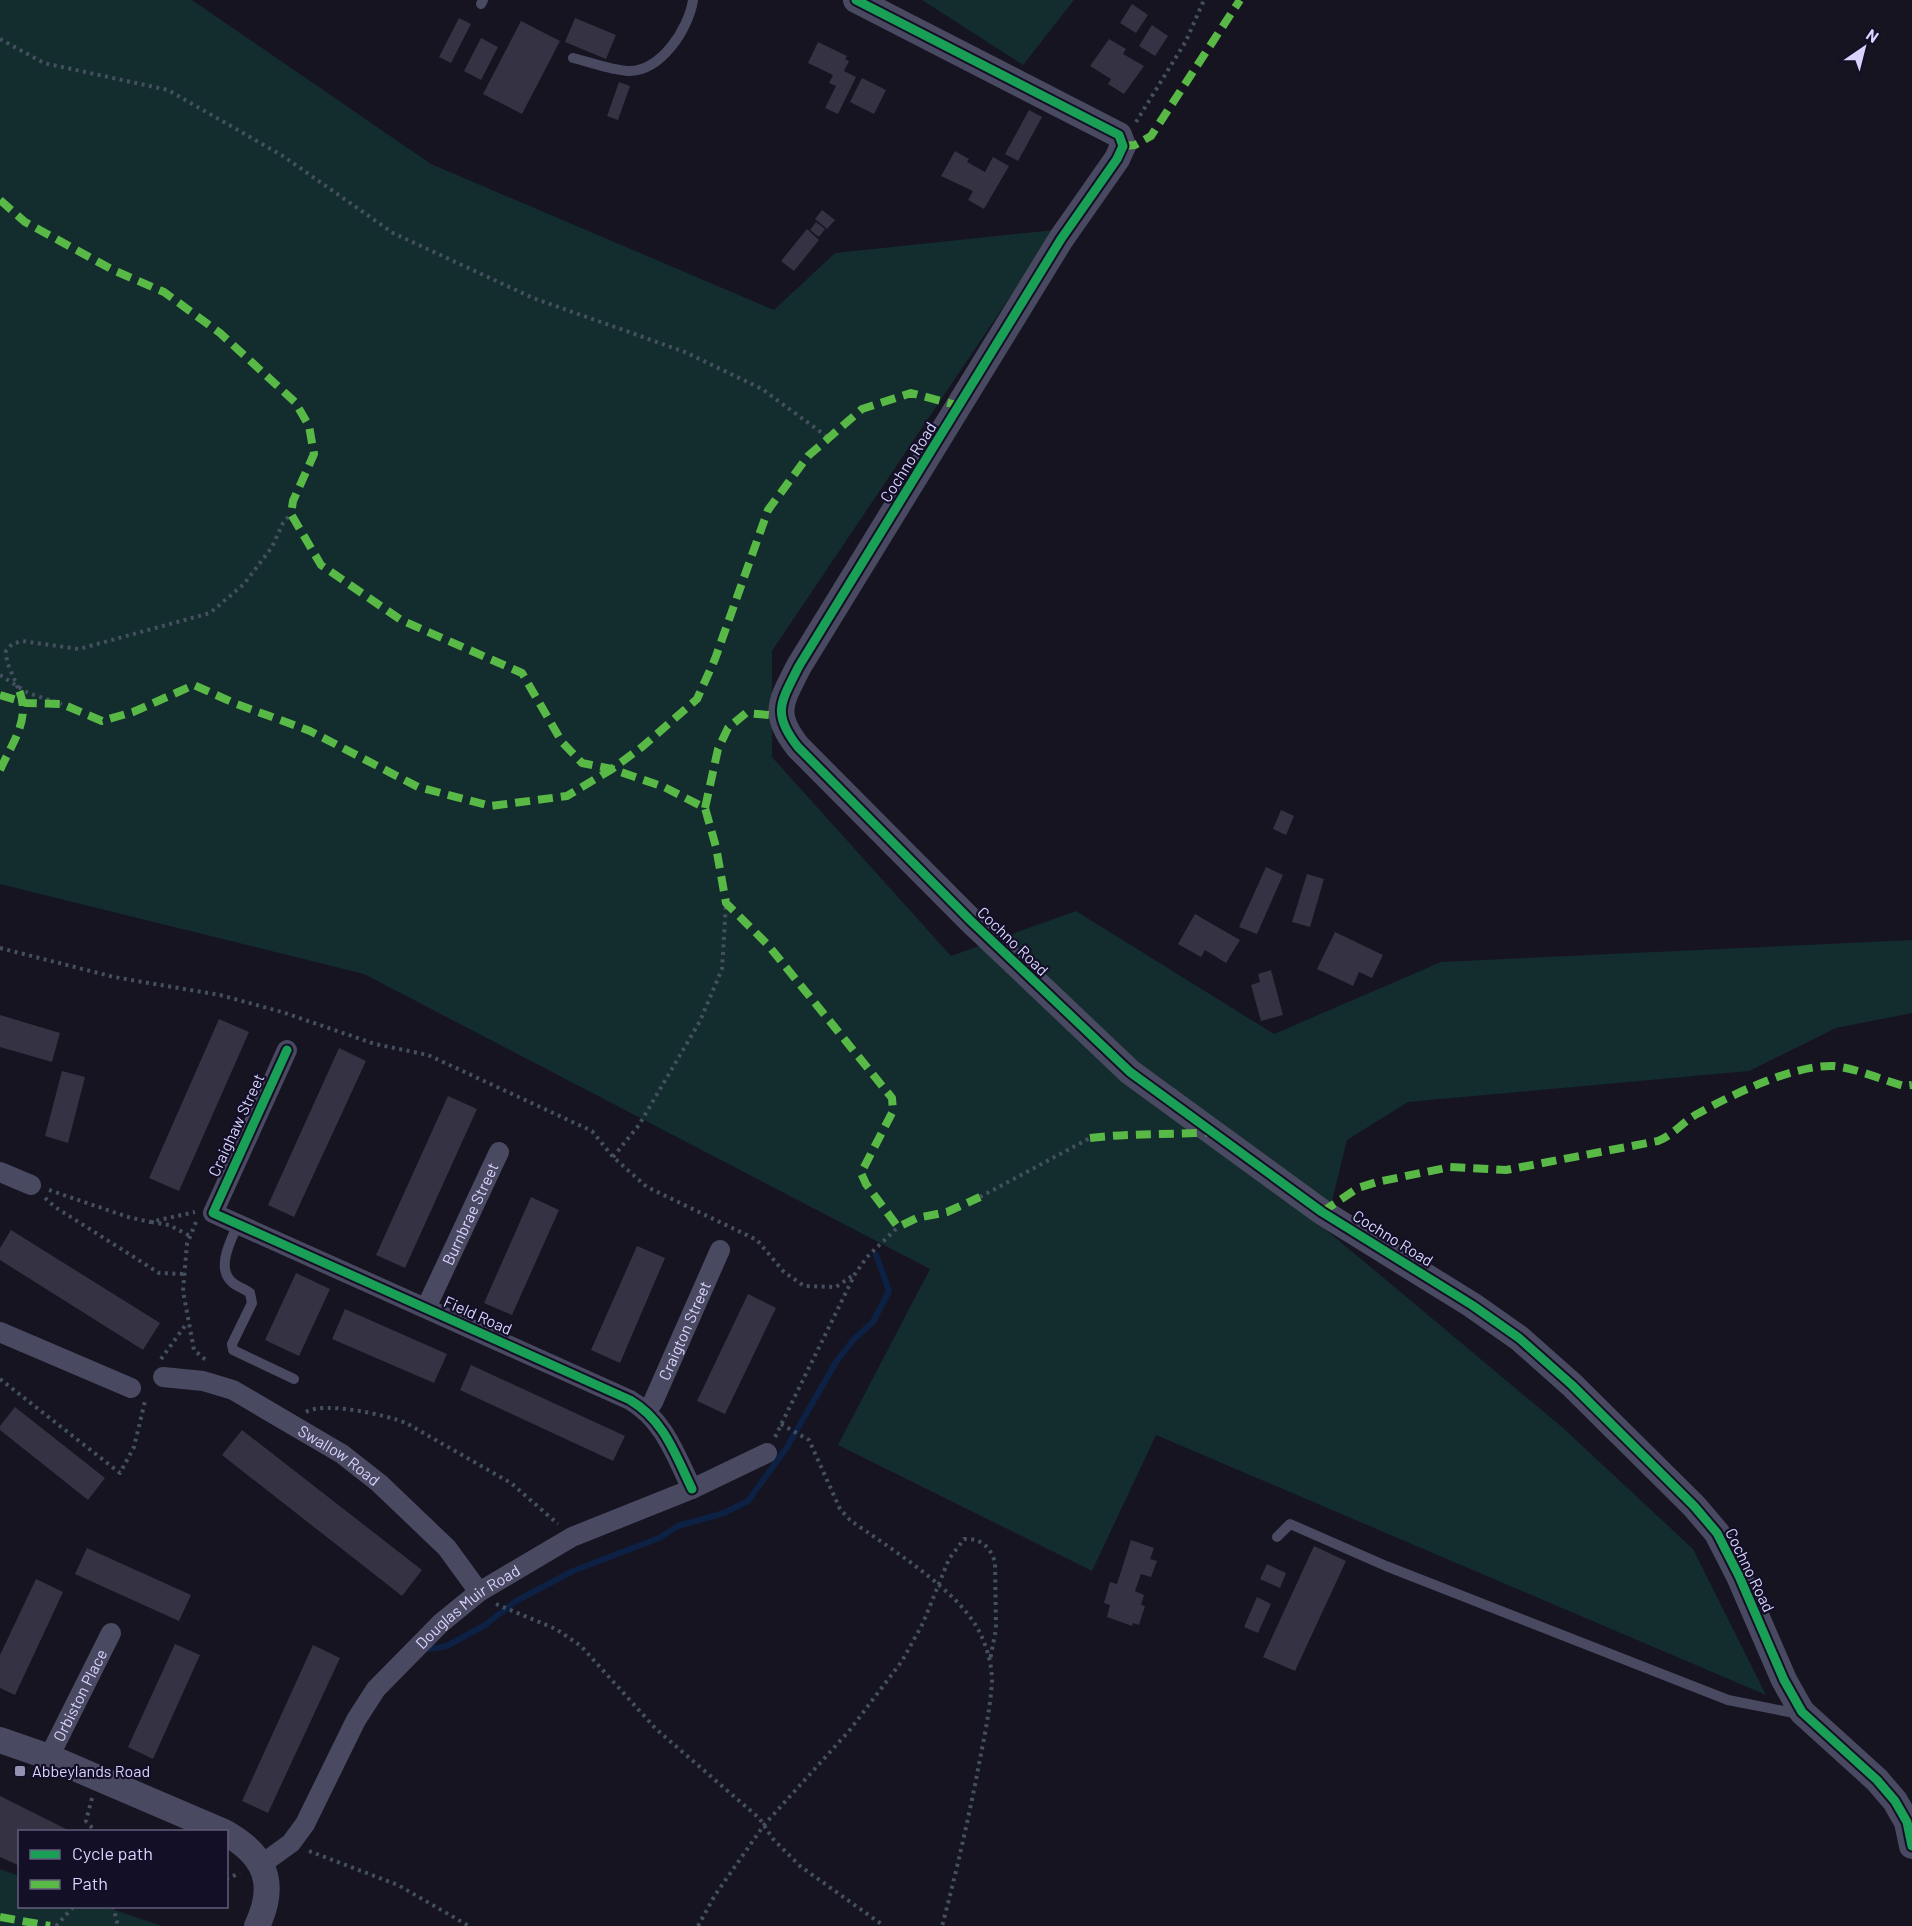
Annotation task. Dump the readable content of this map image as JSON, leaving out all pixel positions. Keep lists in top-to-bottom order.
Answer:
{
  "streets": {
    "street": [
      "Cochno Road",
      "Craighaw Street",
      "Burnbrae Street",
      "Field Road",
      "Craigton Street",
      "Swallow Road",
      "Douglas Muir Road",
      "Orbiston Place"
    ]
  },
  "crossings": [
    ["Craighaw Street", "Field Road"],
    ["Burnbrae Street", "Field Road"],
    ["Field Road", "Craigton Street"],
    ["Field Road", "Douglas Muir Road"],
    ["Swallow Road", "Douglas Muir Road"]
  ],
  "places": {
    "transit": ["Abbeylands Road"]
  },
  "legend": ["Cycle path", "Path"],
  "north": "top right"
}
